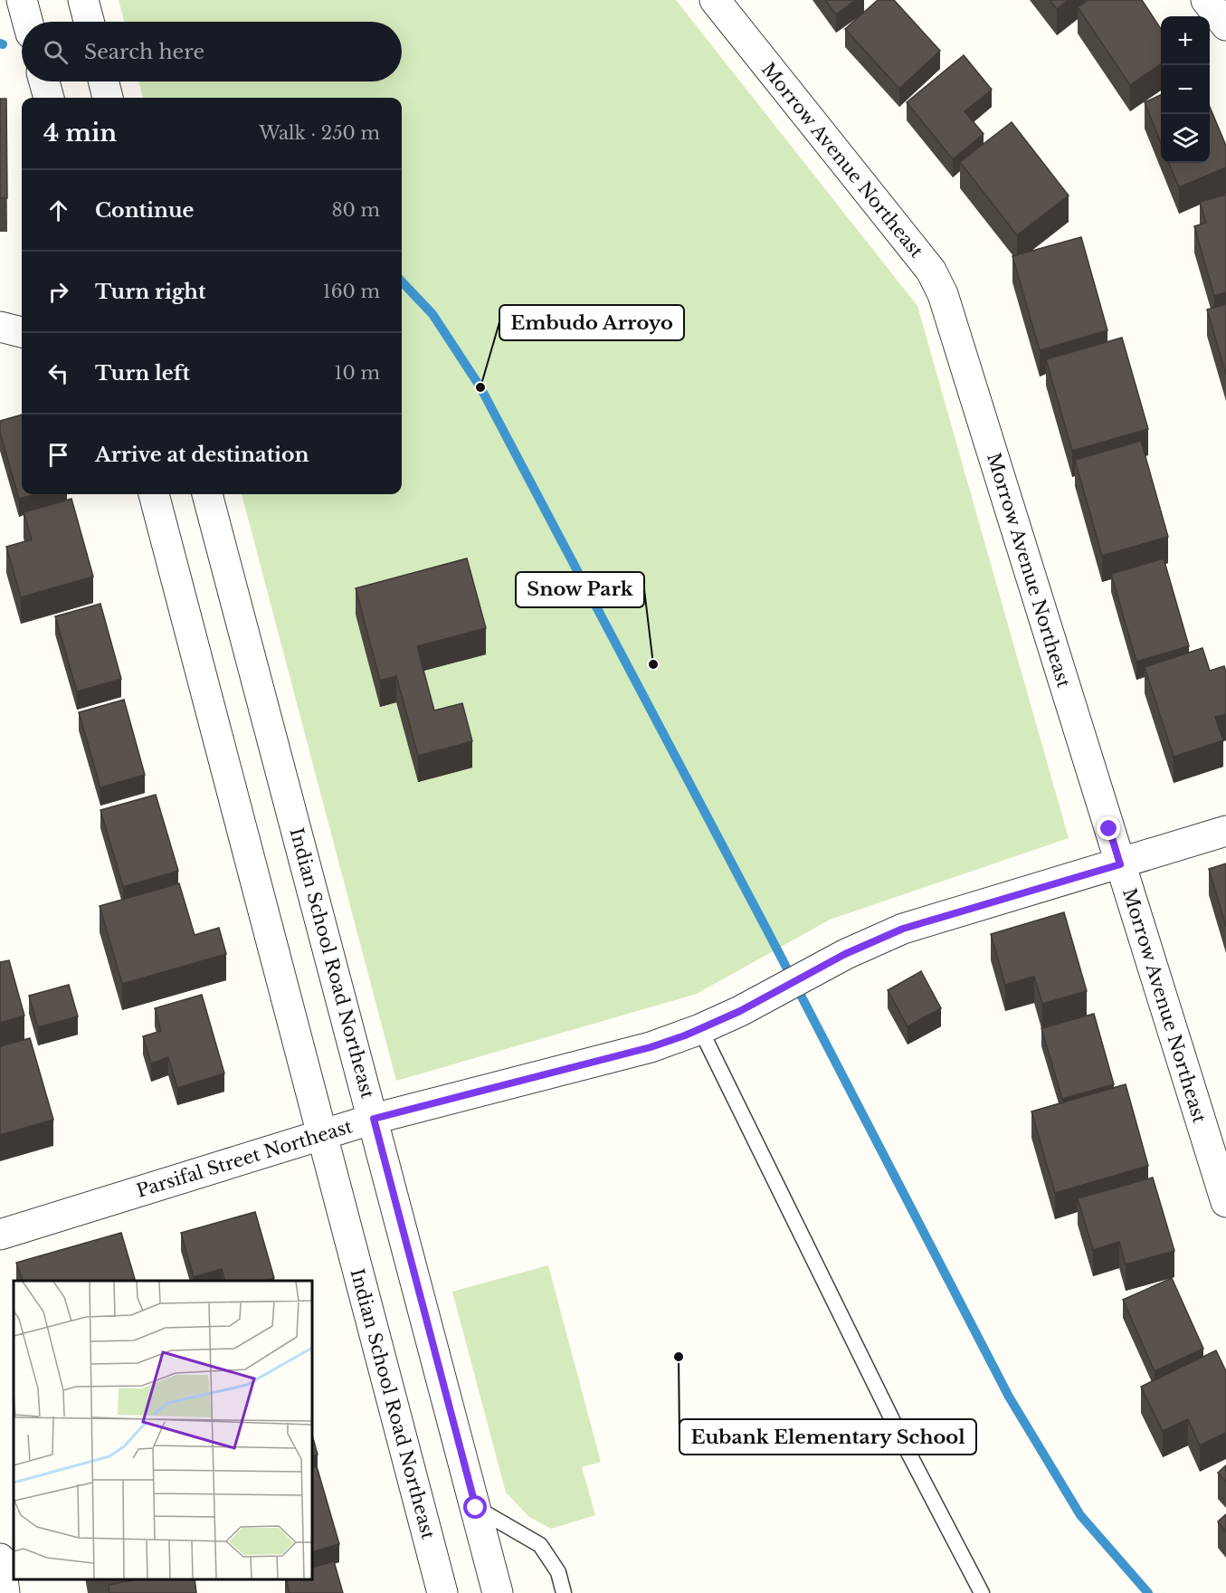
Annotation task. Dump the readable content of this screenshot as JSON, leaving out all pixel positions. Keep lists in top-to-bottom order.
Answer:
{
  "streets": {
    "street": ["Morrow Avenue Northeast", "Indian School Road Northeast", "Parsifal Street Northeast"]
  },
  "crossings": [
    ["Morrow Avenue Northeast", "Parsifal Street Northeast"],
    ["Indian School Road Northeast", "Parsifal Street Northeast"]
  ],
  "places": ["Embudo Arroyo", "Snow Park", "Eubank Elementary School"],
  "page": {
    "map_buttons": ["+", "−"],
    "search": "Search here",
    "heading": ["4 min", "Walk · 250 m"],
    "list": [
      ["Continue", "80 m"],
      ["Turn right", "160 m"],
      ["Turn left", "10 m"],
      "Arrive at destination"
    ]
  }
}
